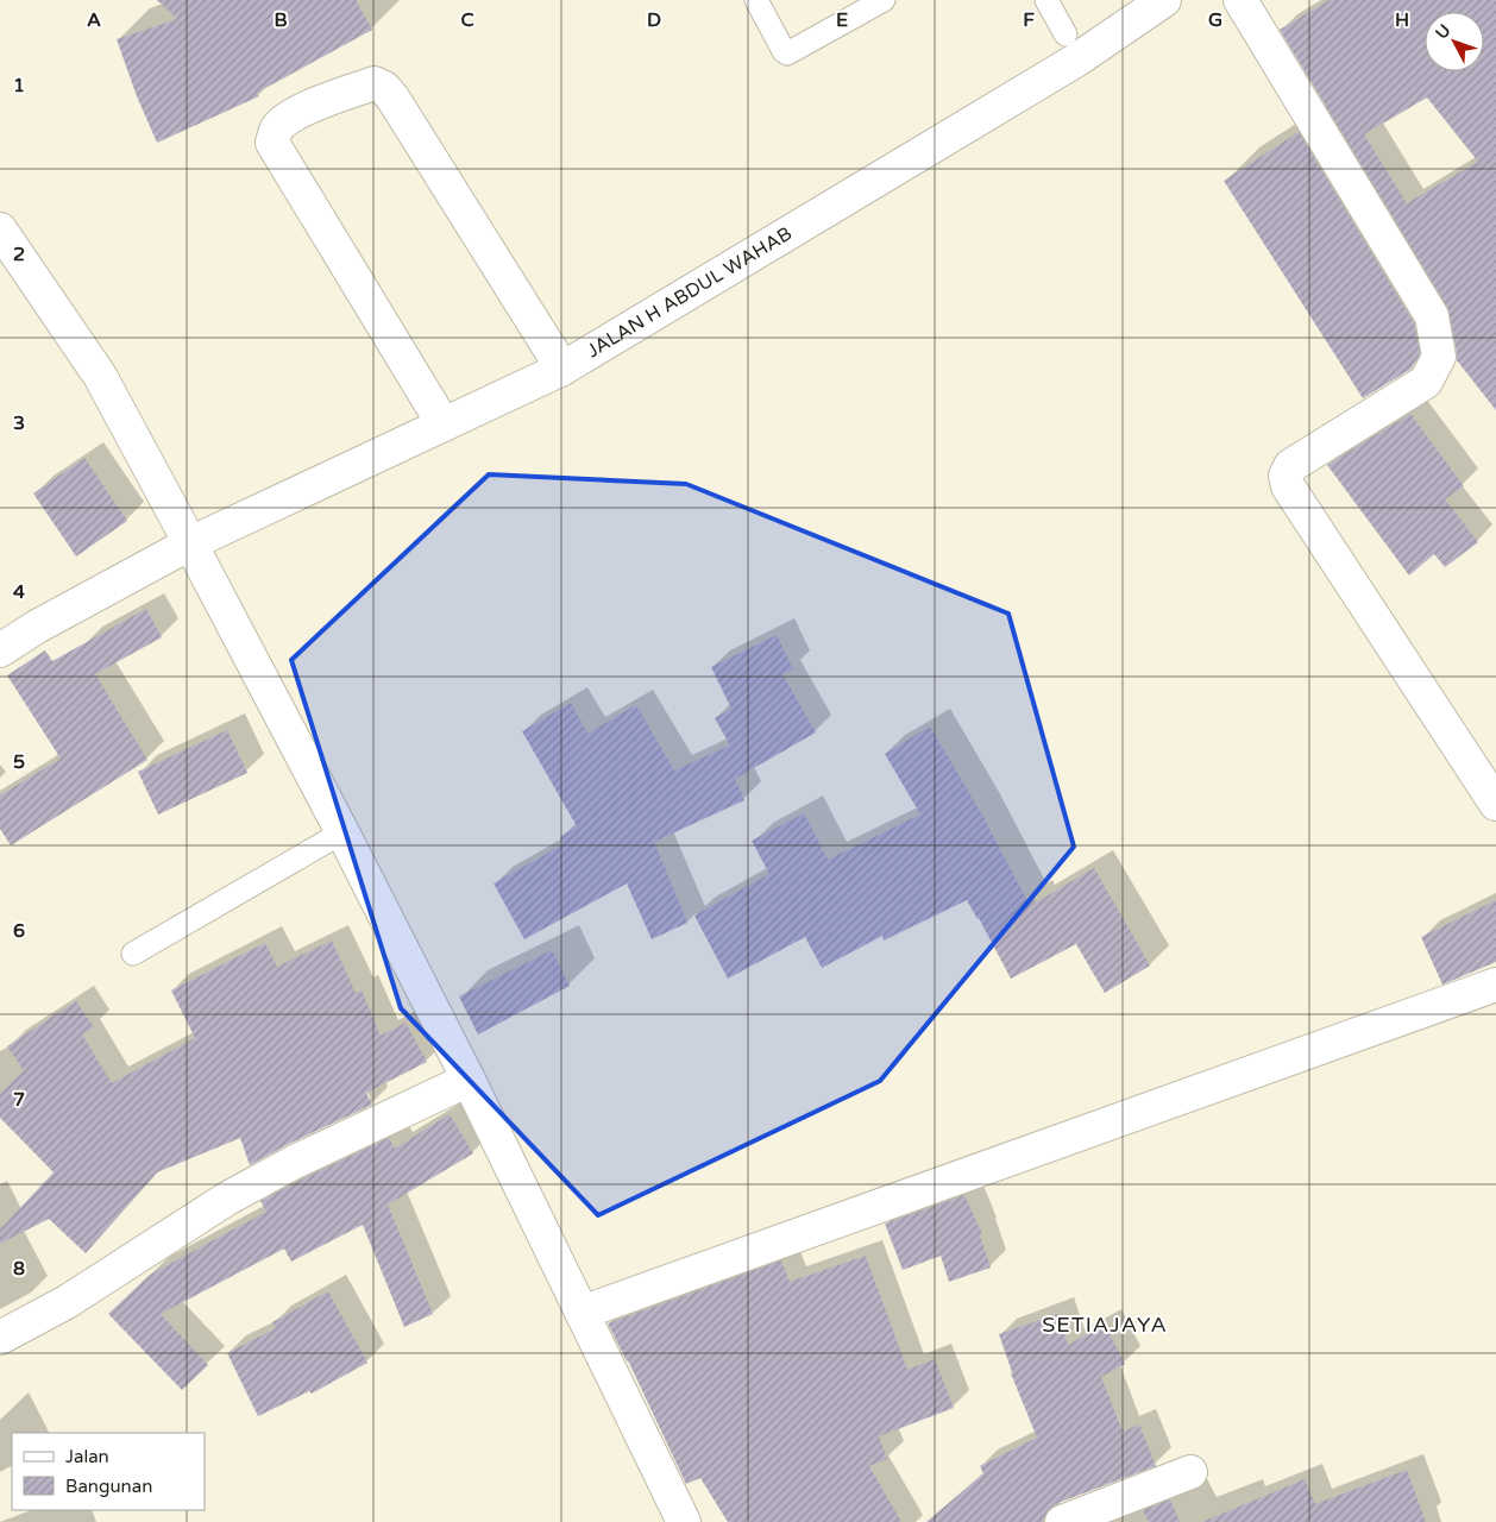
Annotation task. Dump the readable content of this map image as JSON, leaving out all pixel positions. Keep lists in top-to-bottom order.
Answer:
{
  "streets": {
    "street": ["JALAN H ABDUL WAHAB"]
  },
  "districts": ["SETIAJAYA"],
  "legend": ["Jalan", "Bangunan"],
  "north": "top left",
  "grid": {
    "columns": [
      "A",
      "B",
      "C",
      "D",
      "E",
      "F",
      "G",
      "H"
    ],
    "rows": [
      "1",
      "2",
      "3",
      "4",
      "5",
      "6",
      "7",
      "8"
    ]
  }
}
